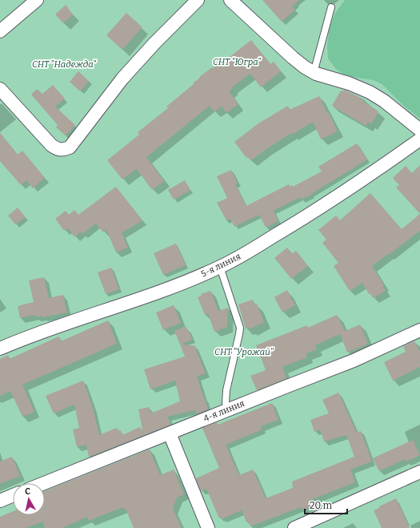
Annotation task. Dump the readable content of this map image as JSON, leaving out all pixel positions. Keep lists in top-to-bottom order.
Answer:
{
  "streets": {
    "street": ["5-я линия", "4-я линия"]
  },
  "parks": ["СНТ \"Югра\"", "СНТ \"Надежда\"", "СНТ \"Урожай\""],
  "scale_bar": "20 m",
  "north": "top"
}
